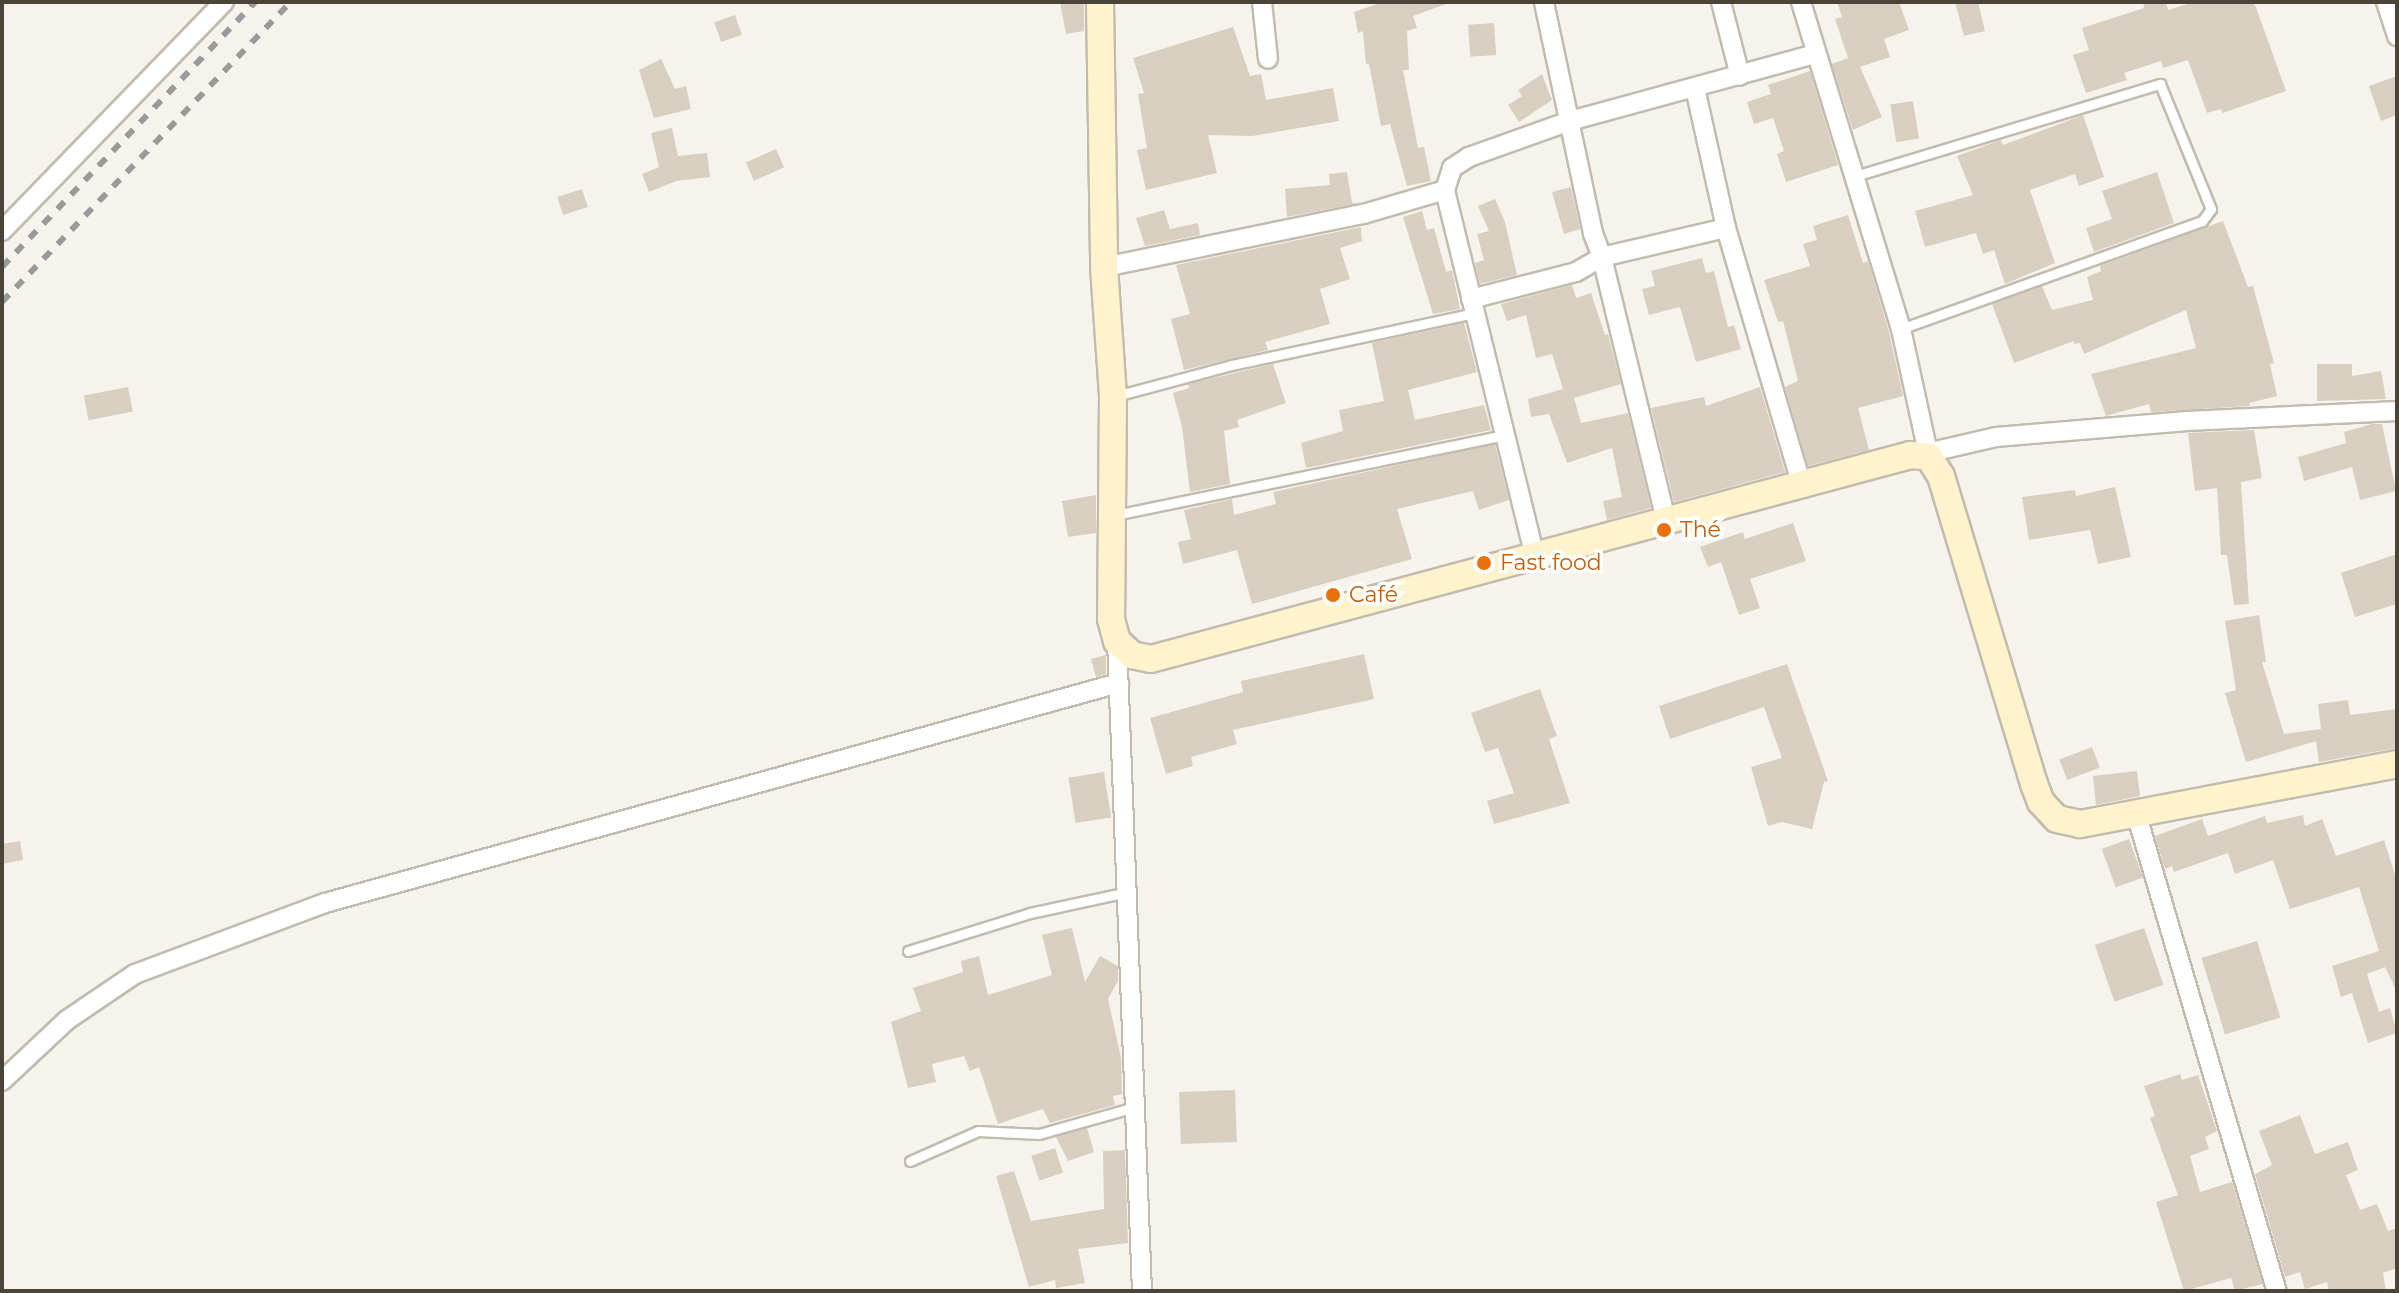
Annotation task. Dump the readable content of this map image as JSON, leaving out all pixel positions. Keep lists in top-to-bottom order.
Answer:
{
  "places": ["Thé", "Fast food", "Café"]
}
